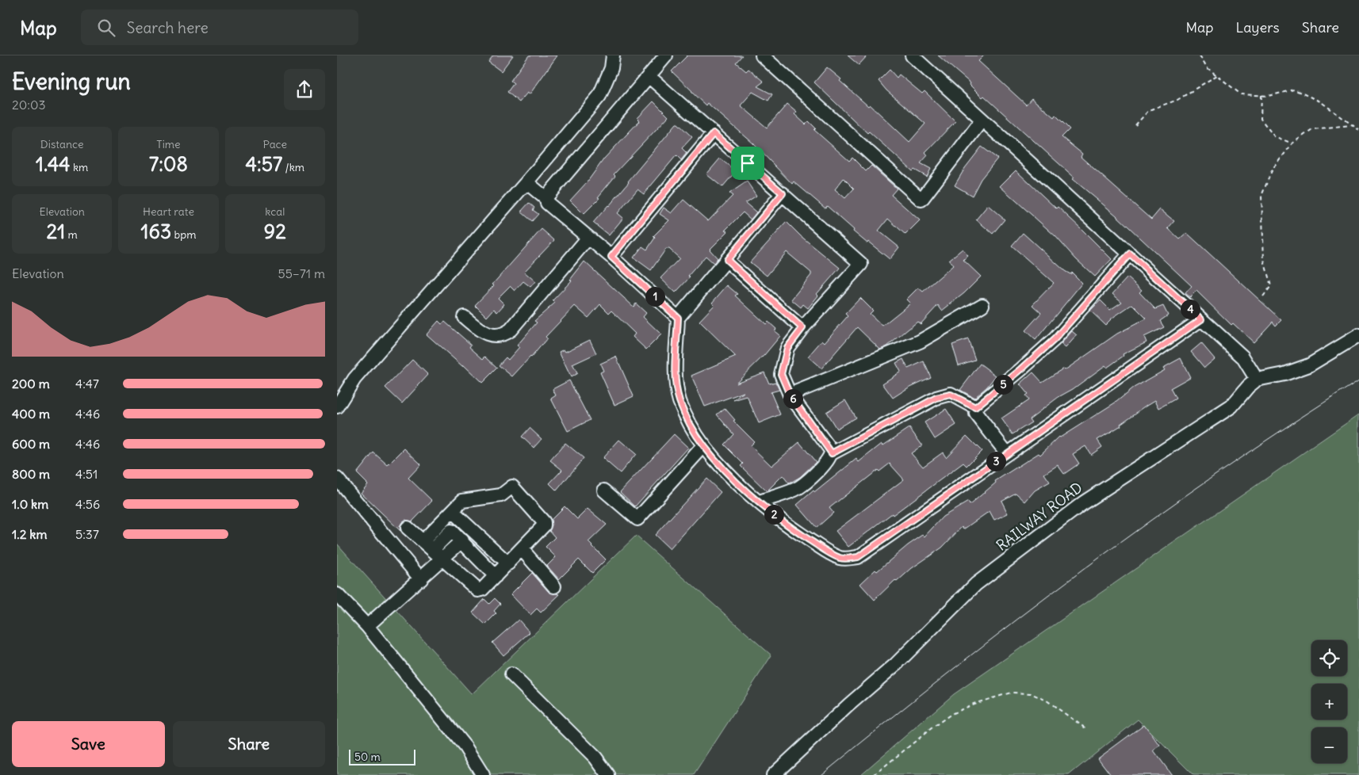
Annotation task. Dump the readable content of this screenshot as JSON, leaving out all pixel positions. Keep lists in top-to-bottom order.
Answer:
{
  "streets": {
    "street": ["RAILWAY ROAD"]
  },
  "scale_bar": "50 m",
  "page": {
    "header": "Map",
    "search": "Search here",
    "nav": ["Map", "Layers", "Share"],
    "heading": ["Evening run", "20:03"],
    "stats": [
      ["Distance", "1.44 km"],
      ["Time", "7:08"],
      ["Pace", "4:57 /km"],
      ["Elevation", "21 m"],
      ["Heart rate", "163 bpm"],
      ["kcal", "92"]
    ],
    "chart": ["Elevation", "55–71 m"],
    "pins": [
      "1",
      "4",
      "5",
      "6",
      "3",
      "2"
    ],
    "list": [
      {
        "name": "200 m",
        "note": "4:47"
      },
      {
        "name": "400 m",
        "note": "4:46"
      },
      {
        "name": "600 m",
        "note": "4:46"
      },
      {
        "name": "800 m",
        "note": "4:51"
      },
      {
        "name": "1.0 km",
        "note": "4:56"
      },
      {
        "name": "1.2 km",
        "note": "5:37"
      }
    ],
    "map_buttons": ["+", "−"],
    "buttons": ["Save", "Share"],
    "scale": "50 m"
  }
}
